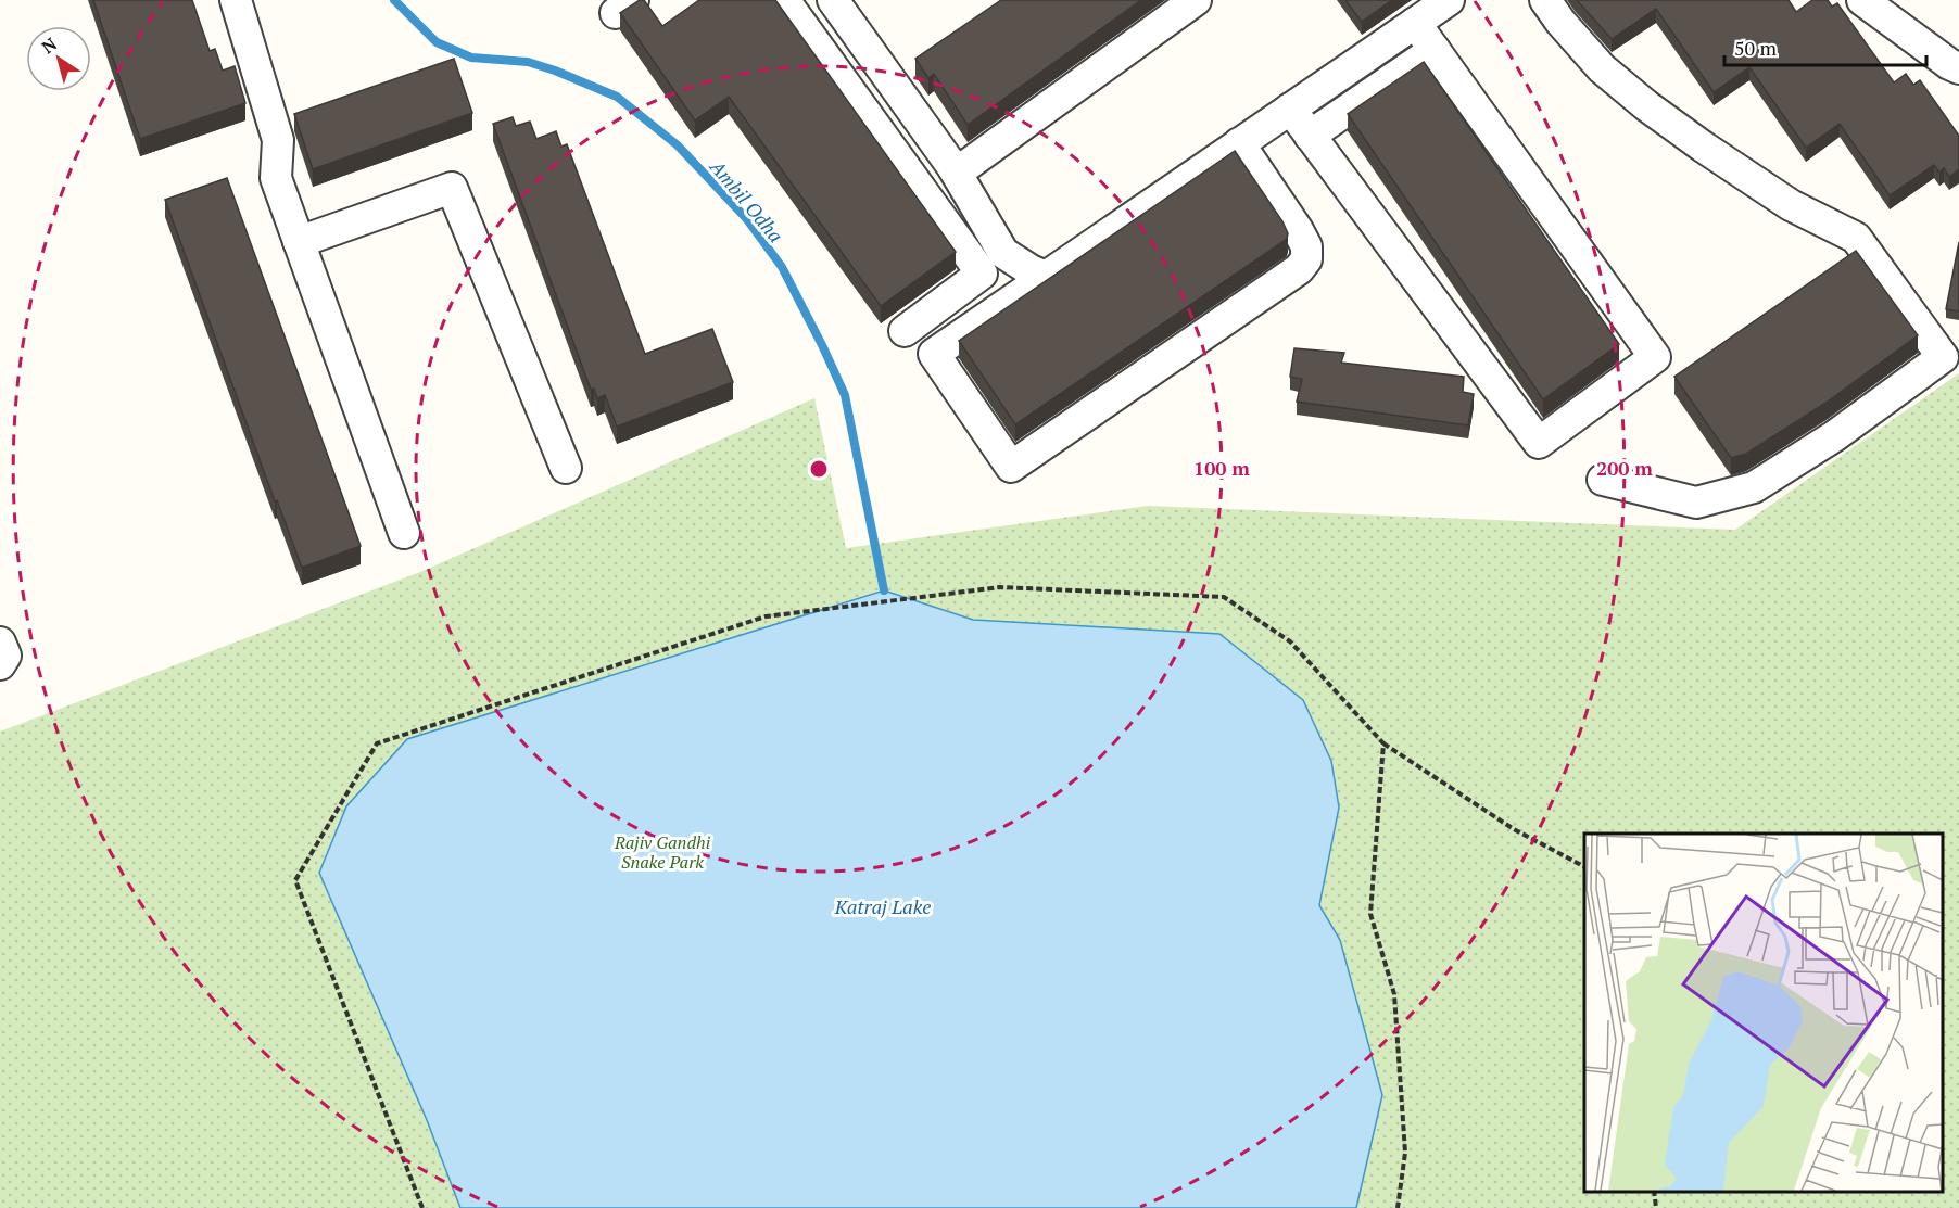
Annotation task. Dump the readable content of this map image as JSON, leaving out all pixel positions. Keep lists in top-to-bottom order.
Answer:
{
  "water": ["Ambil Odha", "Katraj Lake"],
  "parks": ["Rajiv Gandhi Snake Park"],
  "scale_bar": "50 m",
  "north": "top left",
  "rings": ["100 m", "200 m"]
}
